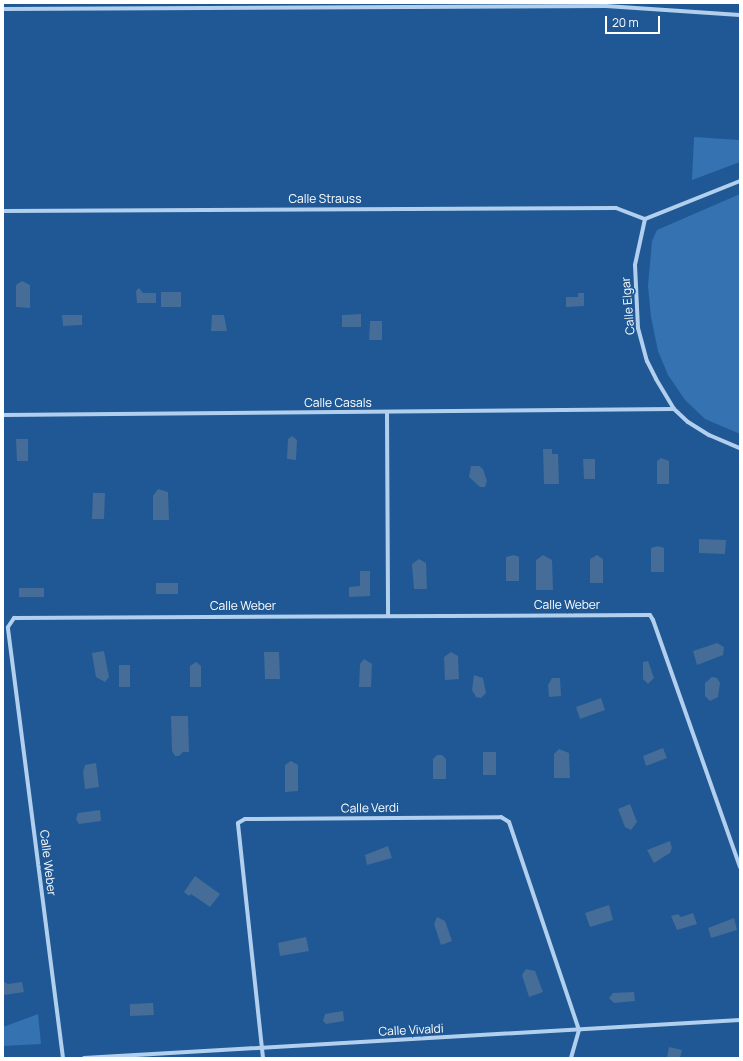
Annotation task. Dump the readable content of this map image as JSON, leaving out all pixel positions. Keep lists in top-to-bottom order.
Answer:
{
  "streets": {
    "street": [
      "Calle Strauss",
      "Calle Elgar",
      "Calle Casals",
      "Calle Weber",
      "Calle Verdi",
      "Calle Vivaldi"
    ]
  },
  "crossings": [
    ["Calle Strauss", "Calle Elgar"],
    ["Calle Elgar", "Calle Casals"],
    ["Calle Verdi", "Calle Vivaldi"]
  ],
  "scale_bar": "20 m"
}
